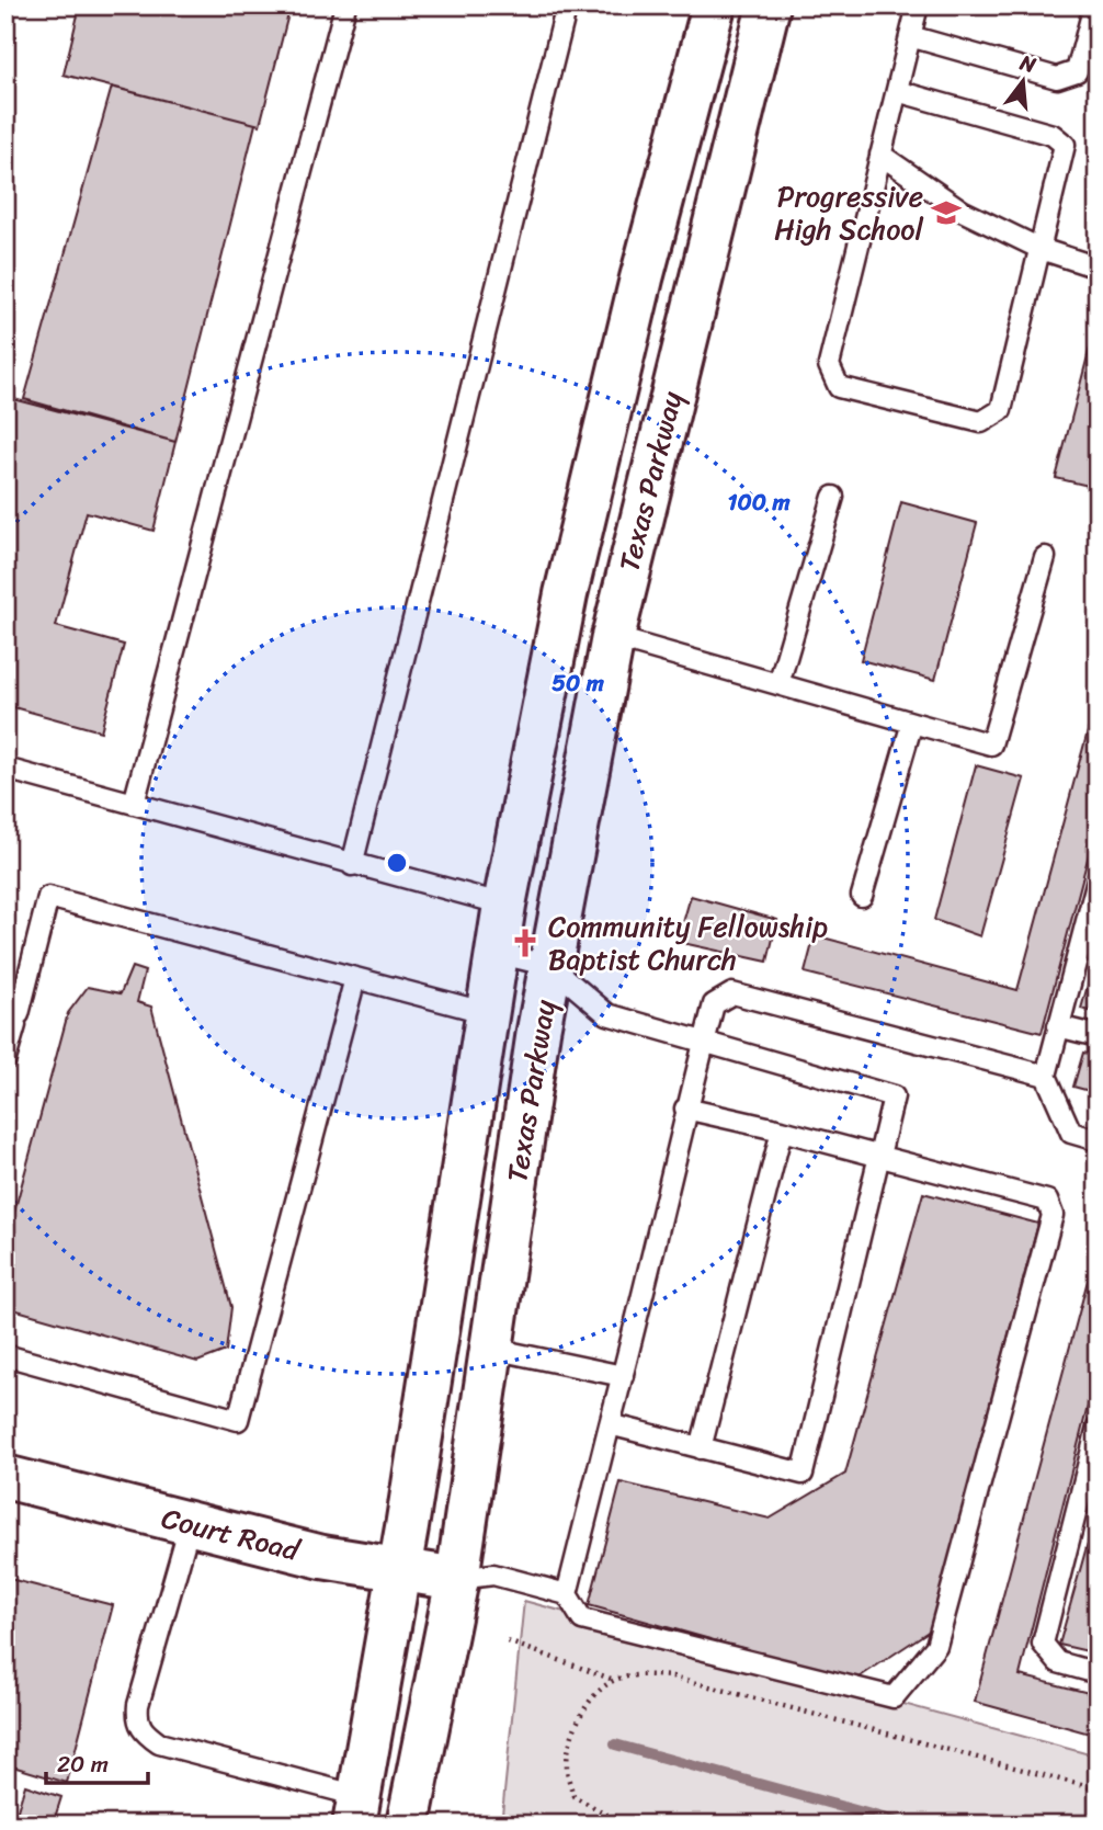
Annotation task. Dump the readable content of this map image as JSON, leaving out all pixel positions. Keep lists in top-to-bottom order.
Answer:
{
  "streets": {
    "main road": ["Texas Parkway", "Court Road"]
  },
  "crossings": [
    ["Texas Parkway", "Court Road"]
  ],
  "places": {
    "school or university": ["Progressive High School"],
    "church": ["Community Fellowship Baptist Church"]
  },
  "scale_bar": "20 m",
  "north": "top",
  "rings": ["100 m", "50 m"]
}
